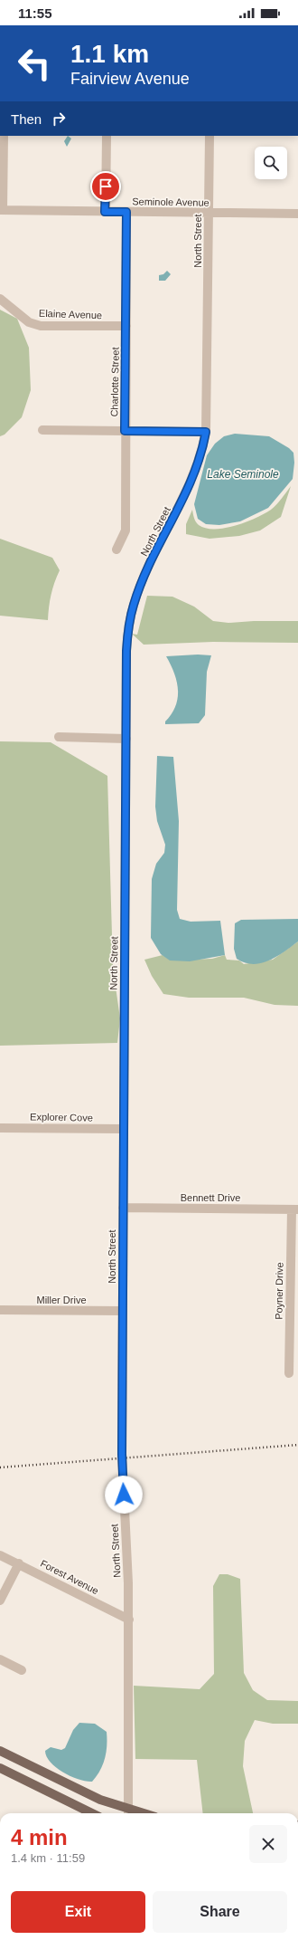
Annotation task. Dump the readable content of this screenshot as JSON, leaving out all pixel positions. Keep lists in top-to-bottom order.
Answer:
{
  "streets": {
    "street": [
      "Seminole Avenue",
      "North Street",
      "Elaine Avenue",
      "Charlotte Street",
      "Explorer Cove",
      "Bennett Drive",
      "Poyner Drive",
      "Miller Drive",
      "Forest Avenue"
    ]
  },
  "crossings": [
    ["Seminole Avenue", "North Street"],
    ["Seminole Avenue", "Charlotte Street"],
    ["North Street", "Explorer Cove"],
    ["North Street", "Bennett Drive"],
    ["North Street", "Miller Drive"],
    ["North Street", "Forest Avenue"],
    ["Elaine Avenue", "Charlotte Street"],
    ["Bennett Drive", "Poyner Drive"]
  ],
  "water": ["Lake Seminole"],
  "page": {
    "status": "11:55",
    "turn": ["1.1 km", "Fairview Avenue"],
    "then": "Then",
    "heading": ["4 min", "1.4 km · 11:59"],
    "buttons": ["Exit", "Share"]
  }
}
